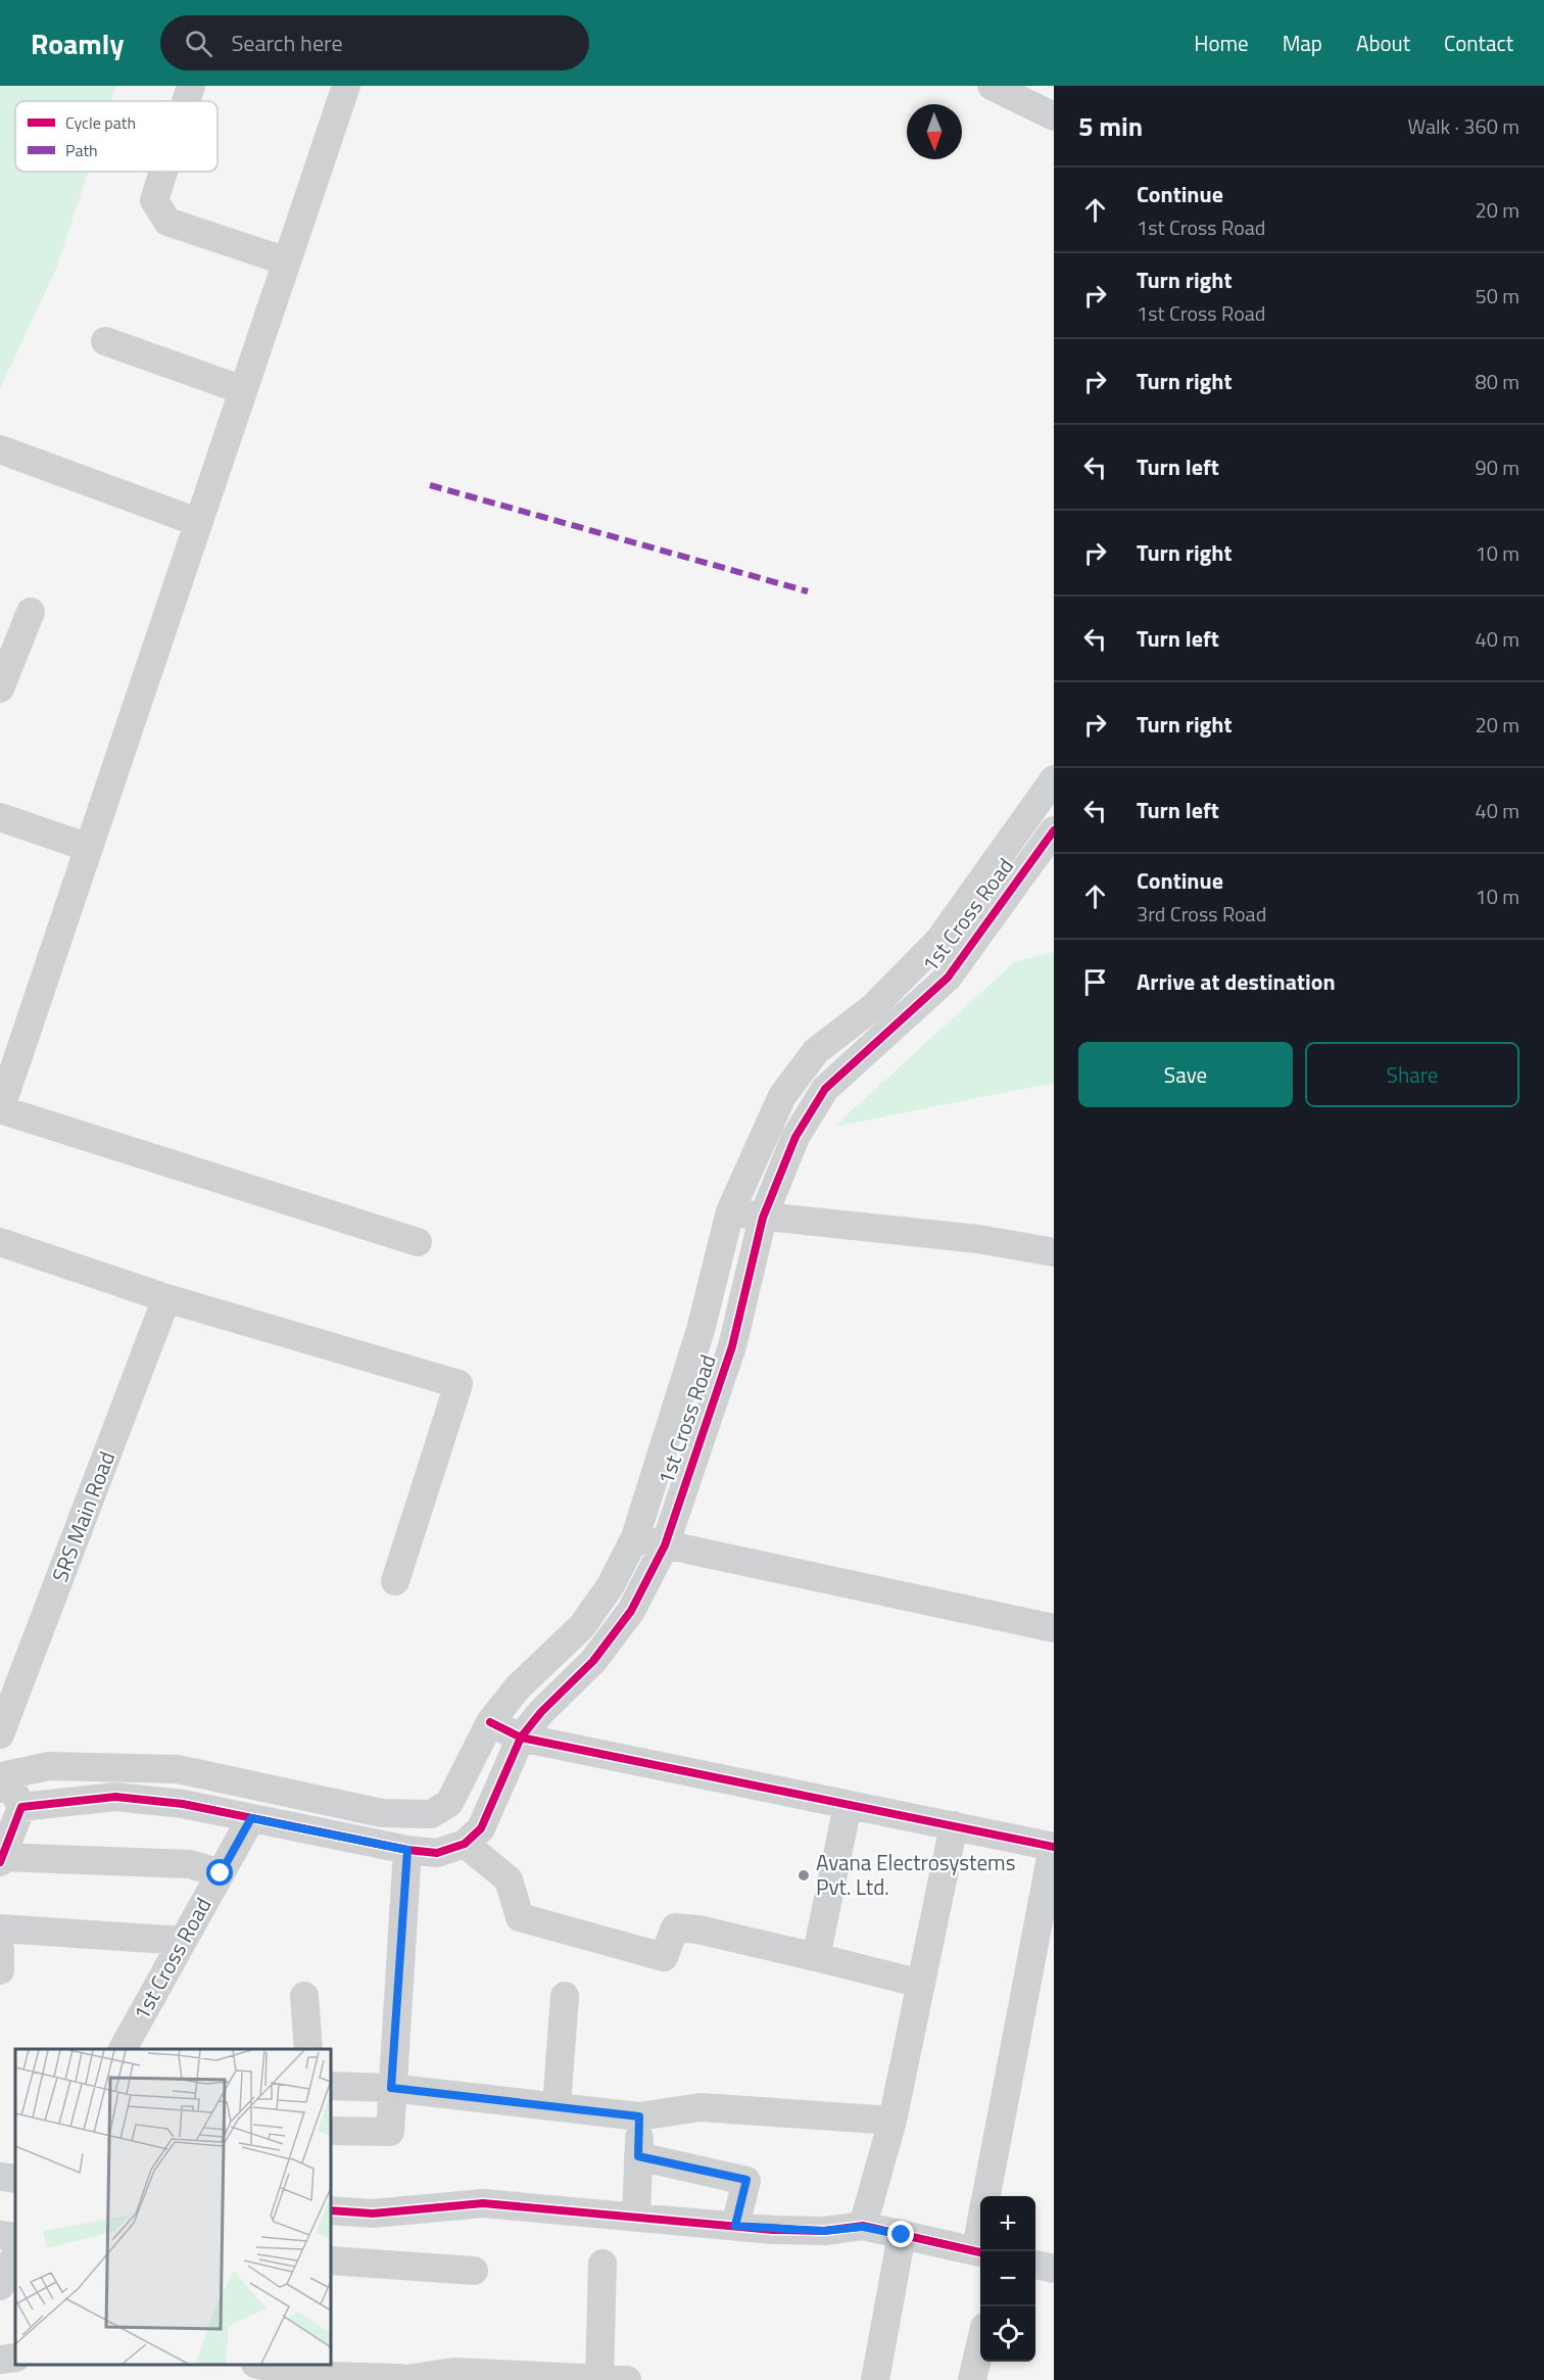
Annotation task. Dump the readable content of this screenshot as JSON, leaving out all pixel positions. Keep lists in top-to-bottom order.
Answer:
{
  "streets": {
    "street": ["1st Cross Road", "SRS Main Road"]
  },
  "places": ["Avana Electrosystems Pvt. Ltd."],
  "legend": ["Cycle path", "Path"],
  "north": "bottom",
  "page": {
    "header": "Roamly",
    "search": "Search here",
    "nav": [
      "Home",
      "Map",
      "About",
      "Contact"
    ],
    "heading": ["5 min", "Walk · 360 m"],
    "list": [
      ["Continue", "1st Cross Road", "20 m"],
      ["Turn right", "1st Cross Road", "50 m"],
      ["Turn right", "80 m"],
      ["Turn left", "90 m"],
      ["Turn right", "10 m"],
      ["Turn left", "40 m"],
      ["Turn right", "20 m"],
      ["Turn left", "40 m"],
      ["Continue", "3rd Cross Road", "10 m"],
      "Arrive at destination"
    ],
    "buttons": ["Save", "Share"],
    "map_buttons": ["+", "−"]
  }
}
